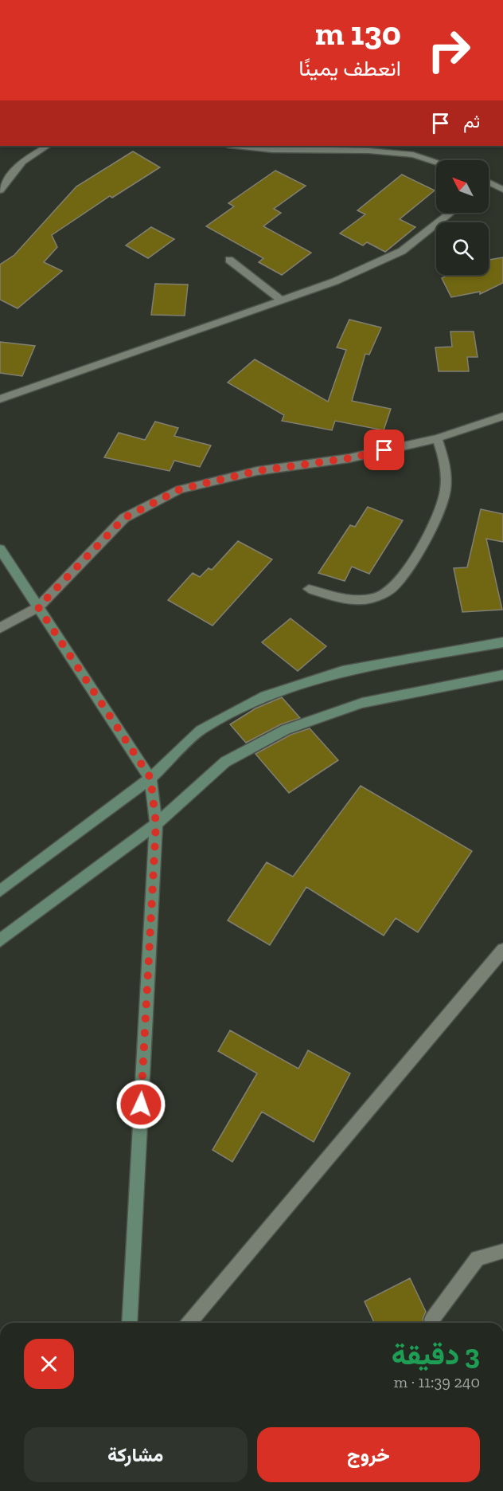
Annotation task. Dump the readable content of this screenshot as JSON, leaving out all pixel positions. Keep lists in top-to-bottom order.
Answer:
{
  "north": "top left",
  "page": {
    "turn": ["130 m", "انعطف يمينًا"],
    "then": "ثم",
    "heading": ["3 دقيقة", "240 m · 11:39"],
    "buttons": ["خروج", "مشاركة"]
  }
}
